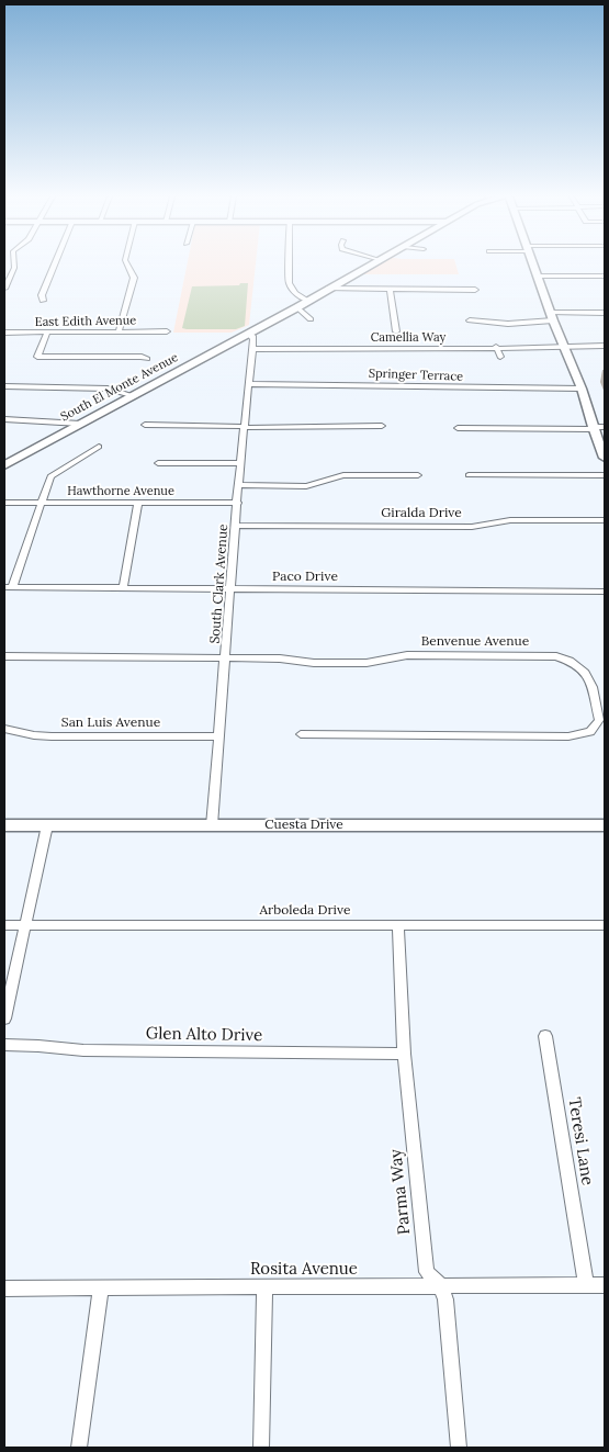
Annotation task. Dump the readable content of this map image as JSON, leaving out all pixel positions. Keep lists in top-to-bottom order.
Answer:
{
  "streets": {
    "street": [
      "East Edith Avenue",
      "Camellia Way",
      "Springer Terrace",
      "South El Monte Avenue",
      "Hawthorne Avenue",
      "Giralda Drive",
      "Paco Drive",
      "South Clark Avenue",
      "Benvenue Avenue",
      "San Luis Avenue",
      "Cuesta Drive",
      "Arboleda Drive",
      "Glen Alto Drive",
      "Teresi Lane",
      "Parma Way",
      "Rosita Avenue"
    ]
  },
  "crossings": [
    ["Camellia Way", "South Clark Avenue"],
    ["Springer Terrace", "South Clark Avenue"],
    ["Hawthorne Avenue", "South Clark Avenue"],
    ["Giralda Drive", "South Clark Avenue"],
    ["Paco Drive", "South Clark Avenue"],
    ["South Clark Avenue", "Benvenue Avenue"],
    ["South Clark Avenue", "San Luis Avenue"],
    ["South Clark Avenue", "Cuesta Drive"],
    ["Arboleda Drive", "Parma Way"],
    ["Glen Alto Drive", "Parma Way"],
    ["Teresi Lane", "Rosita Avenue"],
    ["Parma Way", "Rosita Avenue"]
  ]
}
